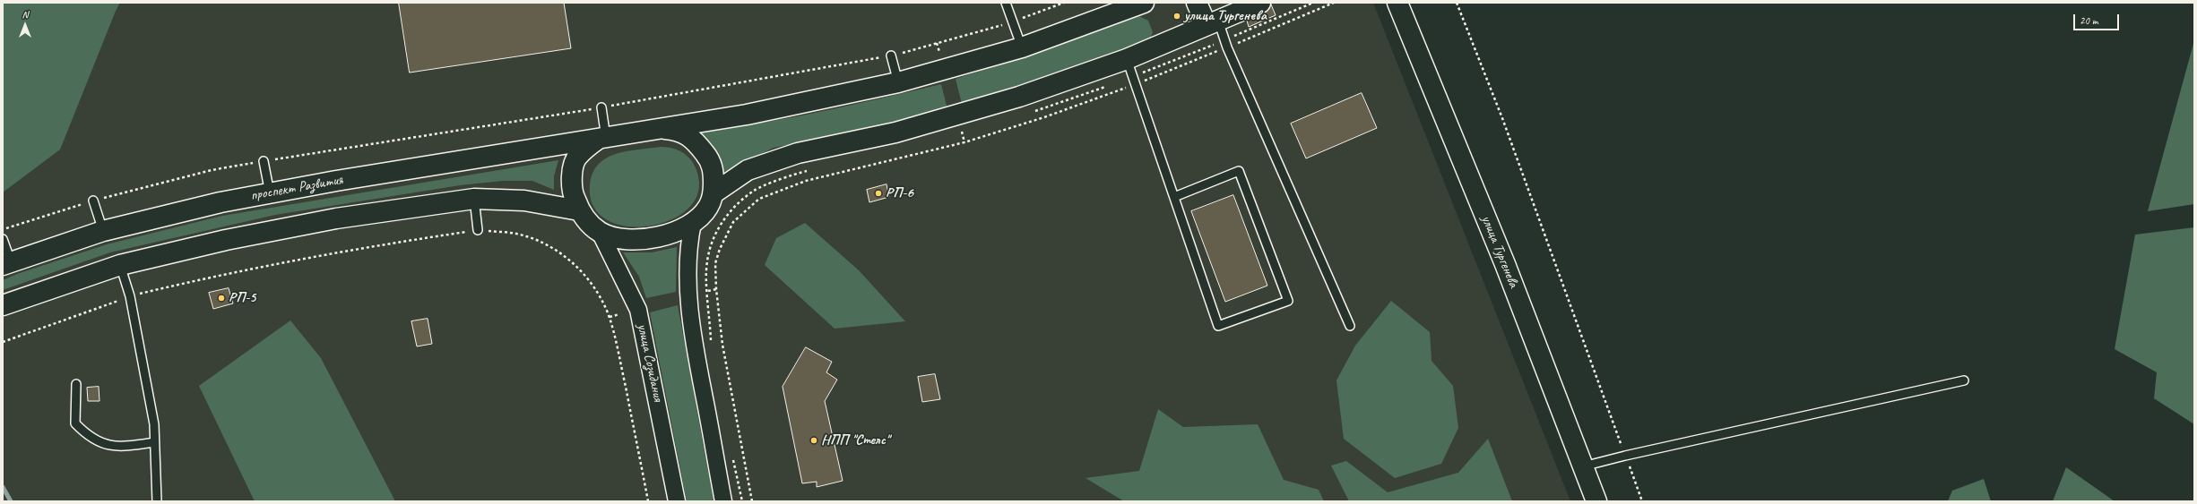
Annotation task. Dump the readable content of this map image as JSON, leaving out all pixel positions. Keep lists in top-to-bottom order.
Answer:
{
  "streets": {
    "street": ["проспект Развития", "улица Тургенева", "улица Созидания"]
  },
  "places": [
    "улица Тургенева",
    "РП-6",
    "РП-5",
    "НПП \"Стелс\""
  ],
  "scale_bar": "20 m",
  "north": "top"
}
